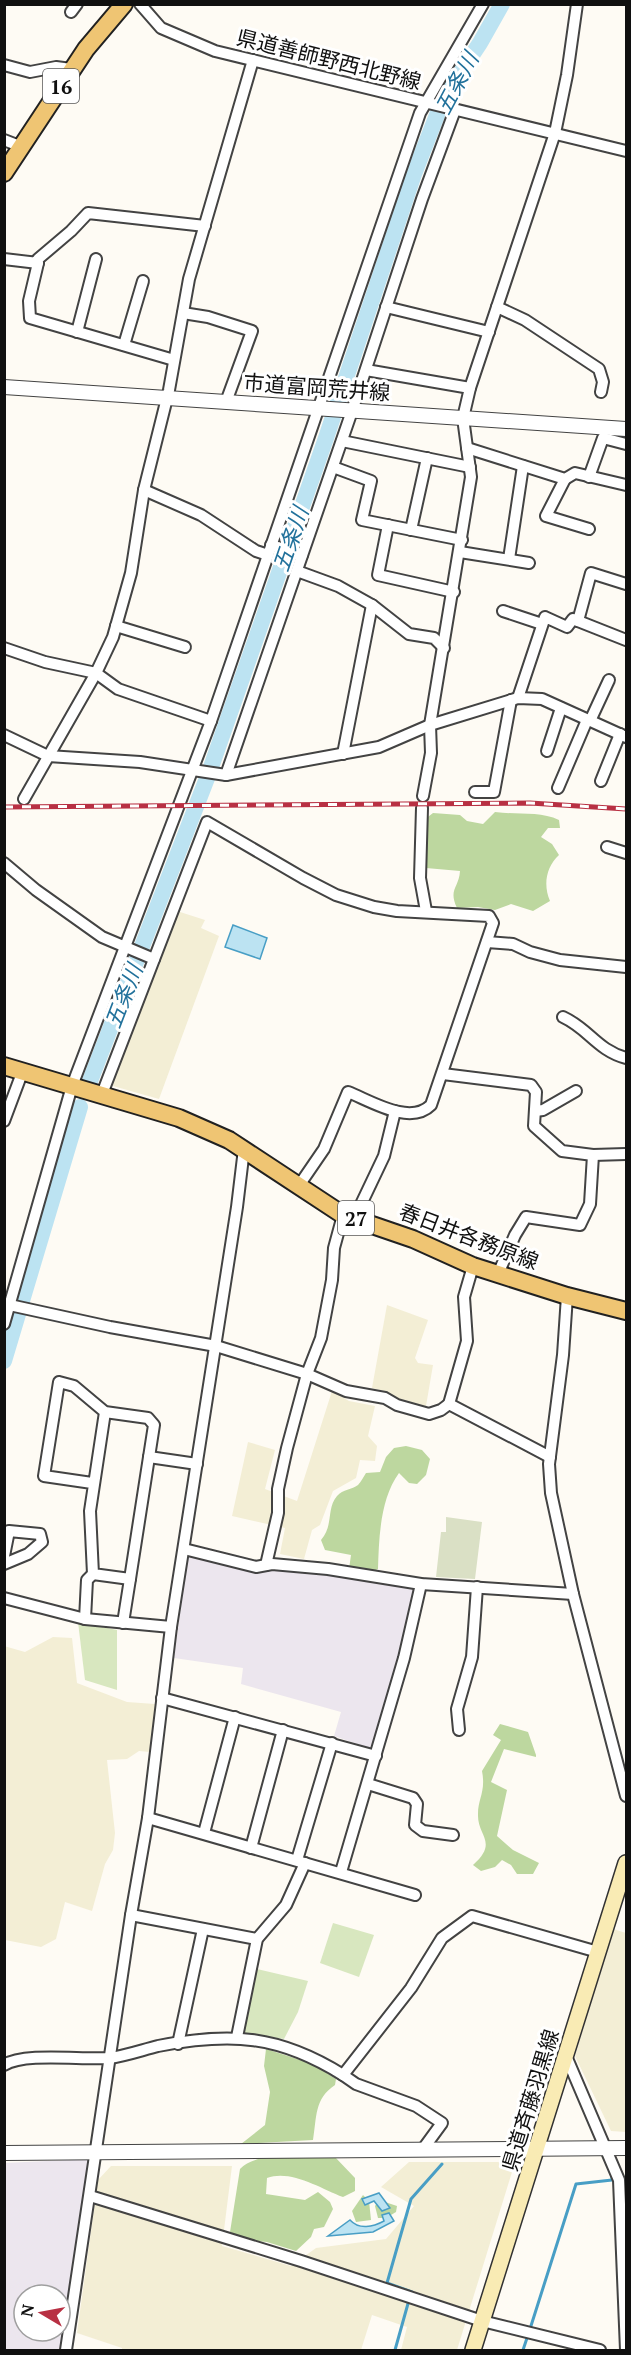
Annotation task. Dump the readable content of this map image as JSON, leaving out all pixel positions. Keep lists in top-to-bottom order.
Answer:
{
  "streets": {
    "main road": [
      "16",
      "27",
      "春日井各務原線",
      "県道斉藤羽黒線"
    ],
    "street": ["県道善師野西北野線", "市道富岡荒井線"]
  },
  "water": ["五条川"],
  "north": "left"
}
